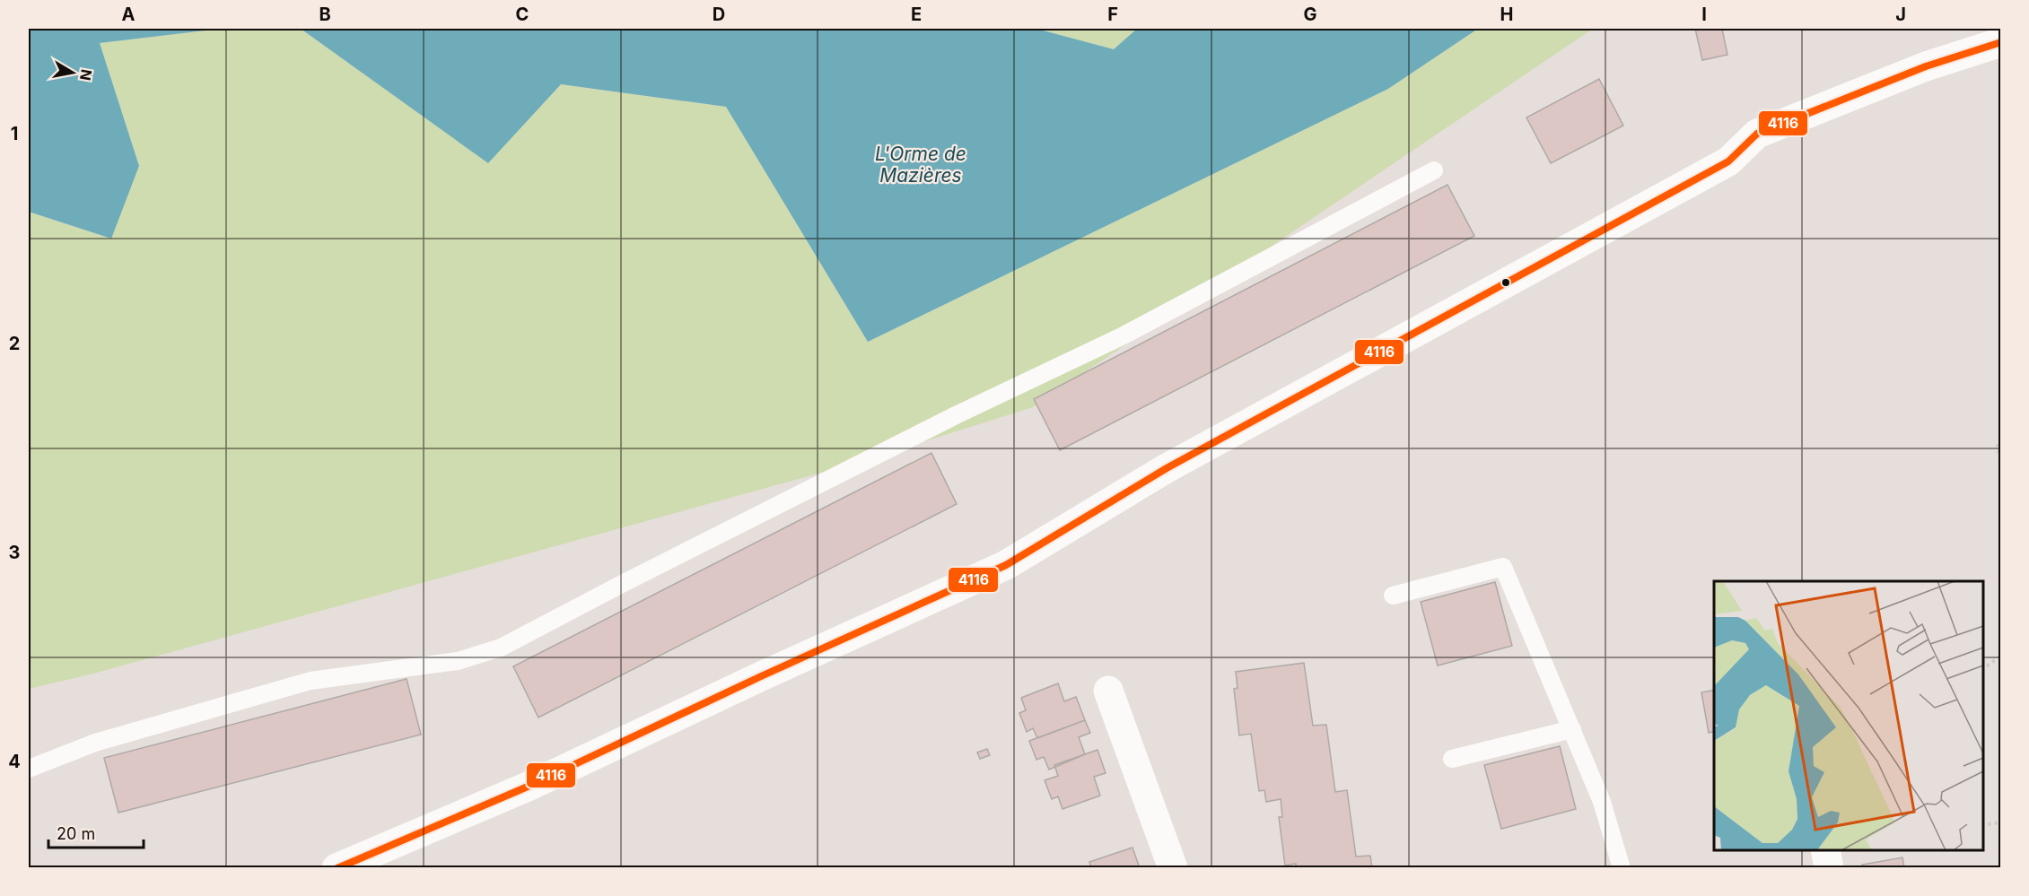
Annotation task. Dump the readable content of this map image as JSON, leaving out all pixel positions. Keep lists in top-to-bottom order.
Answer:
{
  "water": ["L'Orme de Mazières"],
  "lines": ["transit line 4116"],
  "scale_bar": "20 m",
  "north": "right",
  "grid": {
    "columns": [
      "A",
      "B",
      "C",
      "D",
      "E",
      "F",
      "G",
      "H",
      "I",
      "J"
    ],
    "rows": [
      "1",
      "2",
      "3",
      "4"
    ]
  }
}
